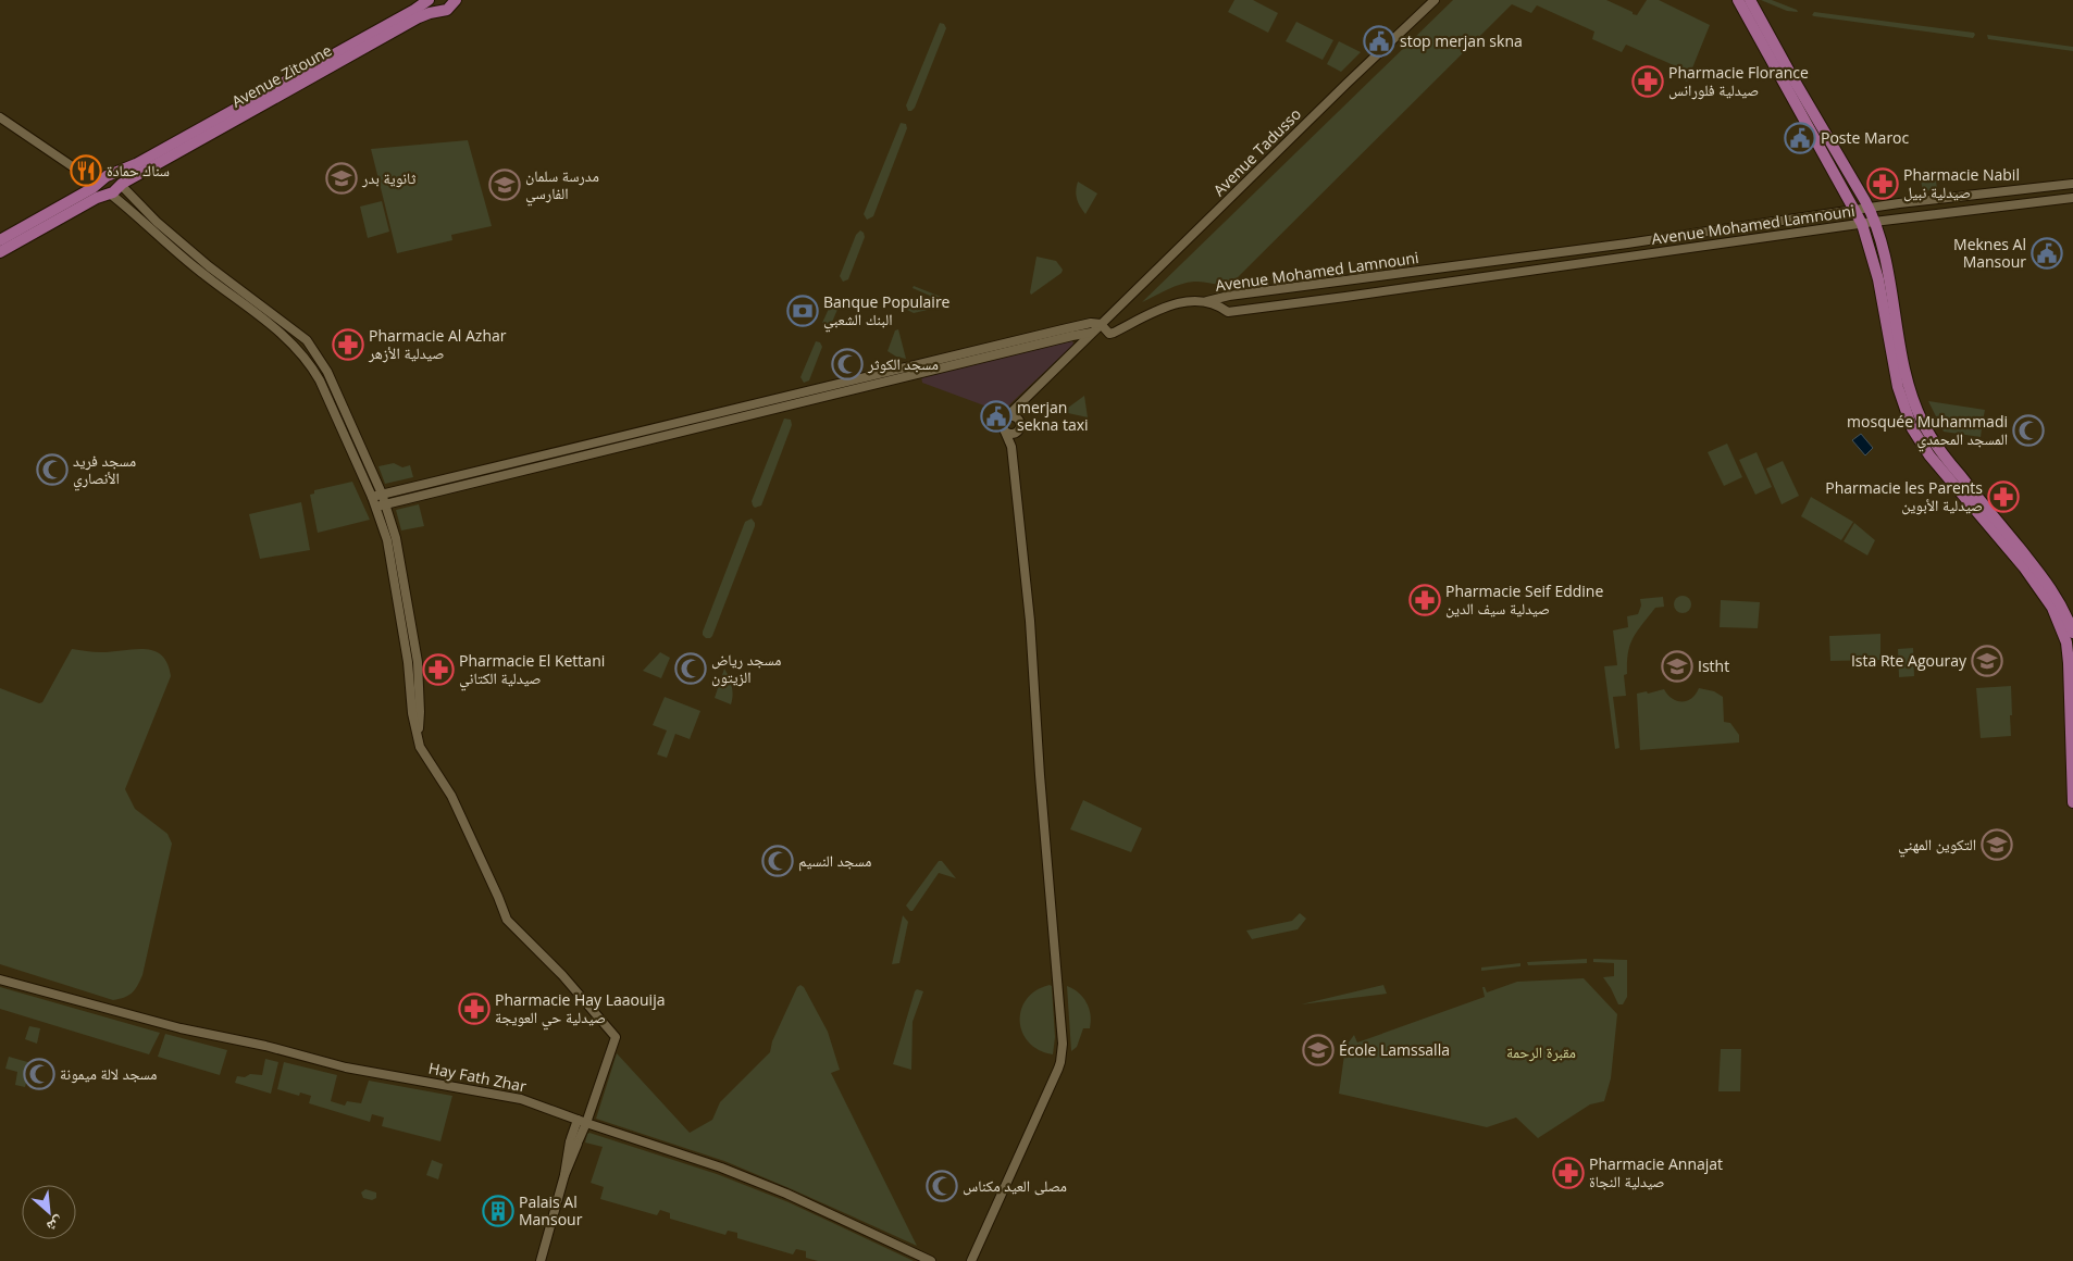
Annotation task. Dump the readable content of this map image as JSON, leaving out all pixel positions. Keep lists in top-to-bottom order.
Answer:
{
  "streets": {
    "main road": ["Avenue Zitoune"],
    "street": ["Avenue Tadusso", "Avenue Mohamed Lamnouni", "Hay Fath Zhar"]
  },
  "parks": ["مقبرة الرحمة"],
  "places": {
    "public building": [
      "stop merjan skna",
      "Poste Maroc",
      "Meknes Al Mansour",
      "merjan sekna taxi"
    ],
    "pharmacy": [
      "Pharmacie Florance صيدلية فلورانس",
      "Pharmacie Nabil صيدلية نبيل",
      "Pharmacie Al Azhar صيدلية الأزهر",
      "Pharmacie les Parents صيدلية الأبوين",
      "Pharmacie Seif Eddine صيدلية سيف الدين",
      "Pharmacie El Kettani صيدلية الكتاني",
      "Pharmacie Hay Laaouija صيدلية حي العويجة",
      "Pharmacie Annajat صيدلية النجاة"
    ],
    "restaurant": ["سناك حمادة"],
    "school or university": [
      "ثانوية بدر",
      "مدرسة سلمان الفارسي",
      "Ista Rte Agouray",
      "Istht",
      "التكوين المهني",
      "École Lamssalla"
    ],
    "bank": ["Banque Populaire البنك الشعبي"],
    "mosque": [
      "مسجد الكوثر",
      "mosquée Muhammadi المسجد المحمدي",
      "مسجد فريد الأنصاري",
      "مسجد رياض الزيتون",
      "مسجد النسيم",
      "مسجد لالة ميمونة",
      "مصلى العيد مكناس"
    ],
    "building": ["Palais Al Mansour"]
  },
  "north": "bottom right"
}
